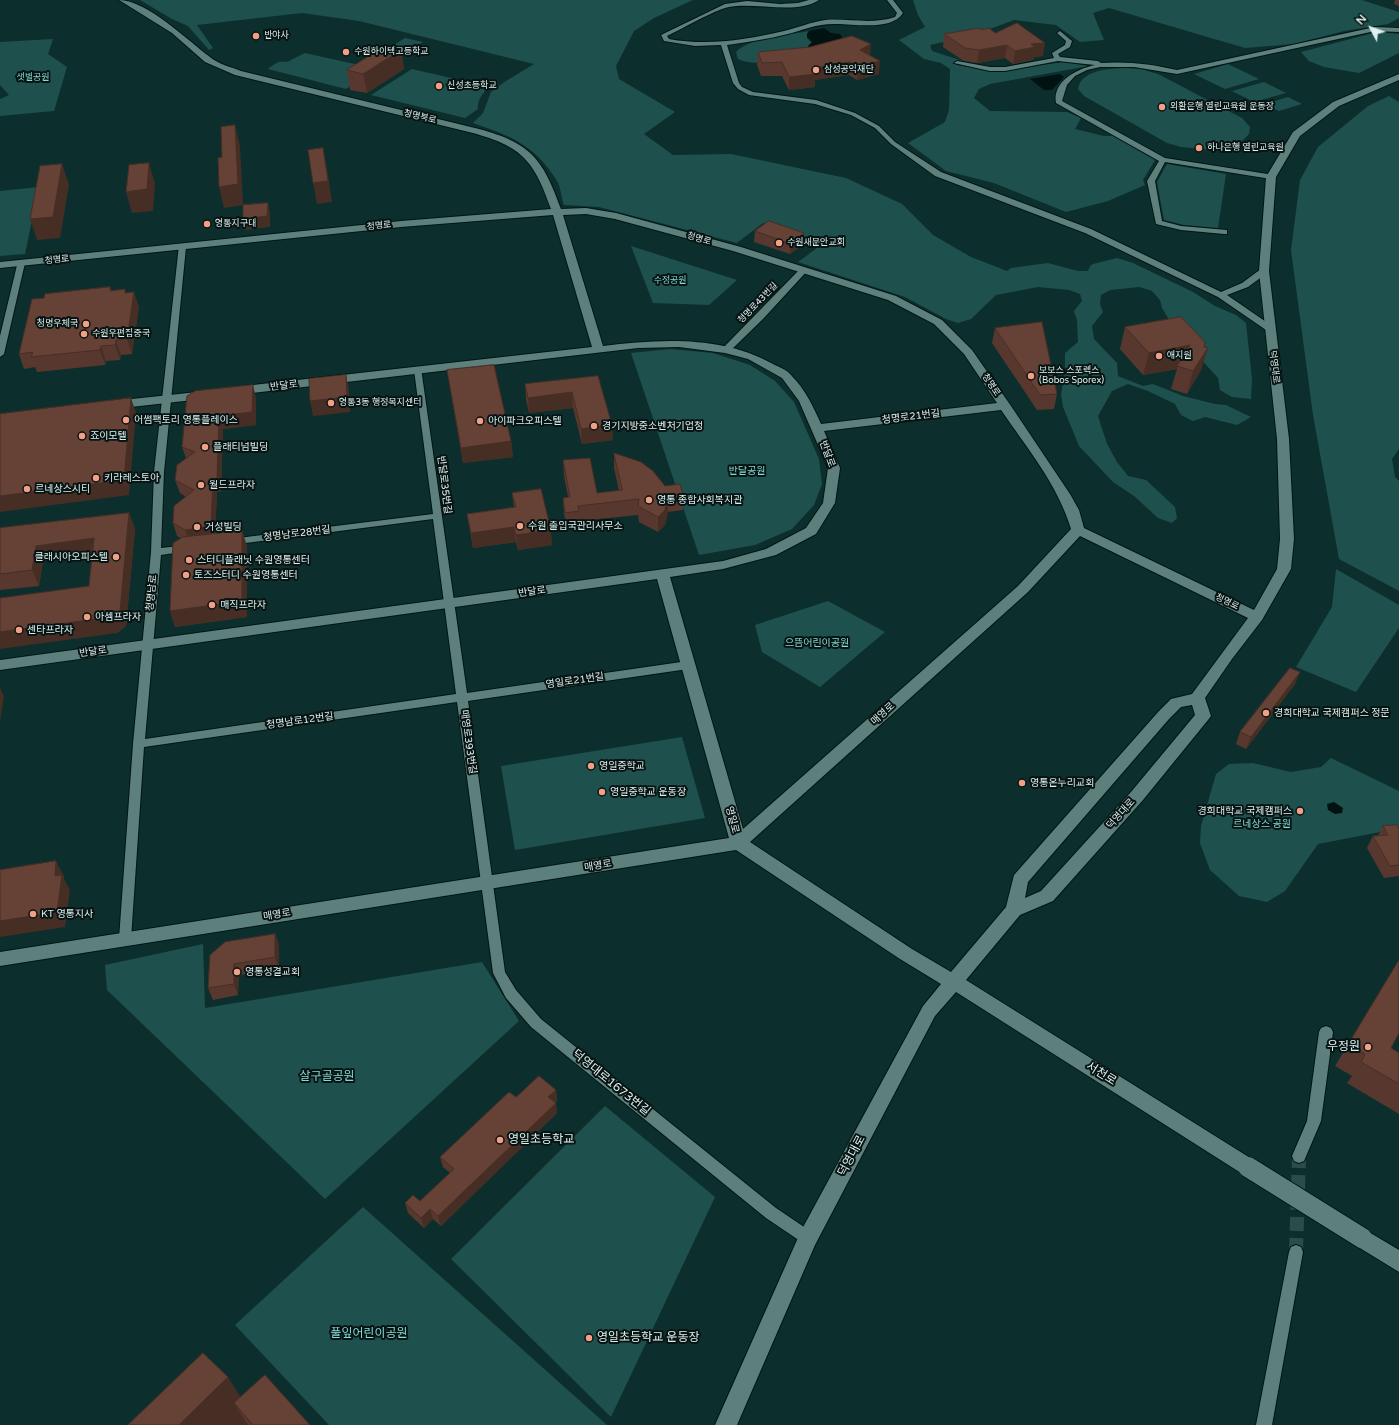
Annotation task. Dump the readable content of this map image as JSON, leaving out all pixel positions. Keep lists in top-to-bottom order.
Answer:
{
  "streets": {
    "street": [
      "청명북로",
      "청명로",
      "청명로43번길",
      "덕영대로",
      "반달로",
      "청명로21번길",
      "반달로35번길",
      "청명남로28번길",
      "청명남로",
      "영일로21번길",
      "매영로",
      "청명남로12번길",
      "매영로393번길",
      "영일로",
      "서천로",
      "덕영대로1673번길"
    ]
  },
  "crossings": [
    ["청명북로", "청명로"],
    ["청명북로", "반달로"],
    ["청명로", "청명로43번길"],
    ["청명로", "덕영대로"],
    ["청명로", "청명로21번길"],
    ["청명로", "청명남로"],
    ["청명로", "매영로"],
    ["청명로43번길", "반달로"],
    ["덕영대로", "영일로"],
    ["덕영대로", "서천로"],
    ["덕영대로", "덕영대로1673번길"],
    ["반달로", "청명로21번길"],
    ["반달로", "반달로35번길"],
    ["반달로", "청명남로"],
    ["반달로", "매영로393번길"],
    ["반달로", "영일로"],
    ["반달로35번길", "청명남로28번길"],
    ["반달로35번길", "매영로393번길"],
    ["청명남로", "매영로"],
    ["청명남로", "청명남로12번길"],
    ["영일로21번길", "청명남로12번길"],
    ["영일로21번길", "매영로393번길"],
    ["영일로21번길", "영일로"],
    ["매영로", "매영로393번길"],
    ["매영로", "영일로"],
    ["매영로", "덕영대로1673번길"],
    ["청명남로12번길", "매영로393번길"],
    ["매영로393번길", "덕영대로1673번길"],
    ["영일로", "서천로"]
  ],
  "parks": [
    "샛별공원",
    "수정공원",
    "반달공원",
    "으뜸어린이공원",
    "르네상스 공원",
    "살구골공원",
    "풀잎어린이공원"
  ],
  "places": [
    "반야사",
    "수원하이텍고등학교",
    "삼성공익재단",
    "신성초등학교",
    "외환은행 열린교육원 운동장",
    "하나은행 열린교육원",
    "영통지구대",
    "수원새문안교회",
    "청명우체국",
    "수원우편집중국",
    "애지원",
    "보보스 스포렉스 (Bobos Sporex)",
    "영통3동 행정복지센터",
    "어썸팩토리 영통플레이스",
    "아이파크오피스텔",
    "경기지방중소벤처기업청",
    "죠이모텔",
    "플래티넘빌딩",
    "키라레스토아",
    "월드프라자",
    "르네상스시티",
    "영통 종합사회복지관",
    "수원 출입국관리사무소",
    "거성빌딩",
    "클래시아오피스텔",
    "스터디플래닛 수원영통센터",
    "토즈스터디 수원영통센터",
    "매직프라자",
    "아셈프라자",
    "센타프라자",
    "경희대학교 국제캠퍼스 정문",
    "영일중학교",
    "영통온누리교회",
    "영일중학교 운동장",
    "경희대학교 국제캠퍼스",
    "KT 영통지사",
    "영통성결교회",
    "우정원",
    "영일초등학교",
    "영일초등학교 운동장"
  ],
  "north": "top left"
}
